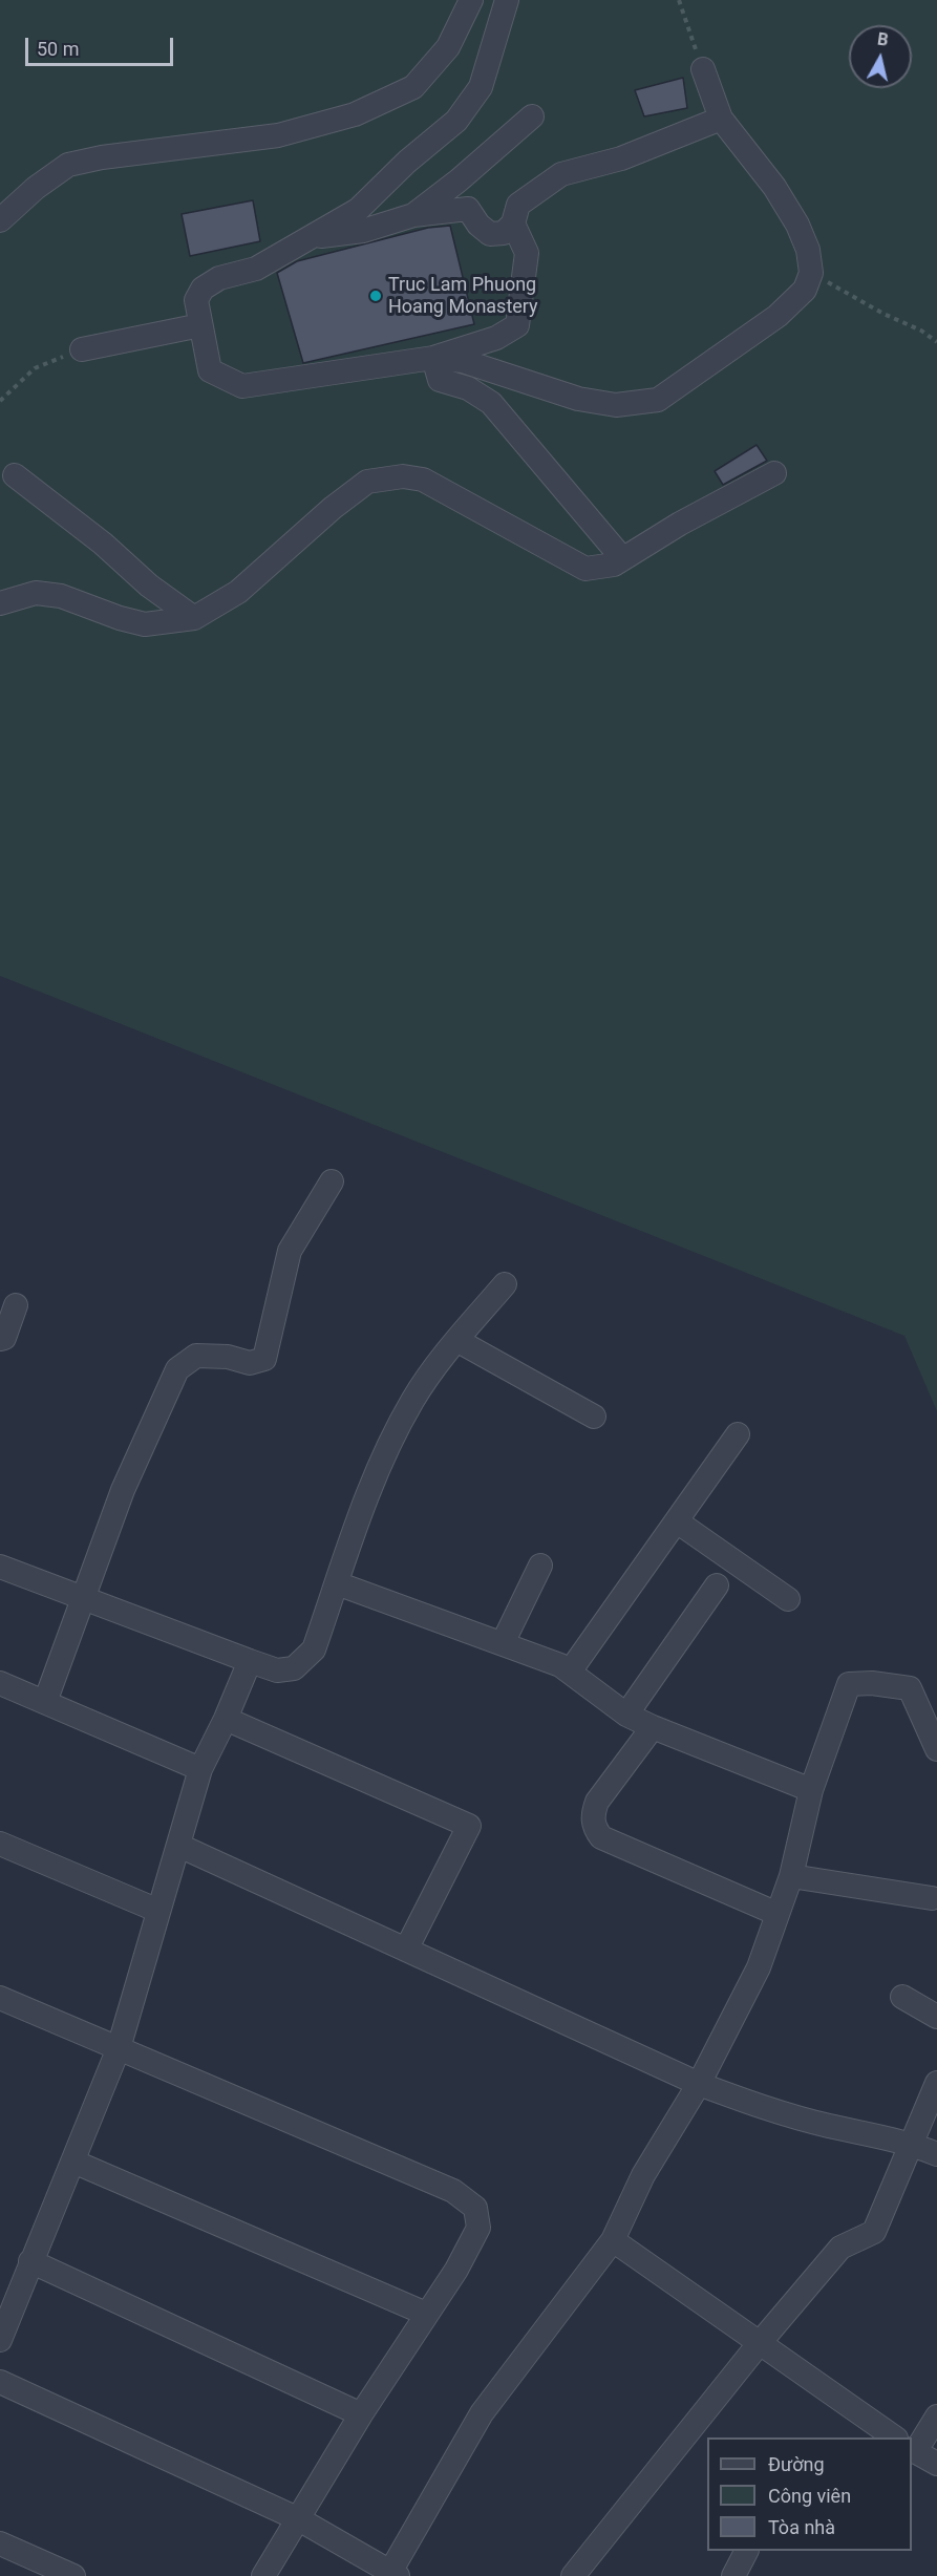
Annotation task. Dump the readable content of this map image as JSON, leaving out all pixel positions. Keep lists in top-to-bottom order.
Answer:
{
  "places": ["Truc Lam Phuong Hoang Monastery"],
  "legend": ["Đường", "Công viên", "Tòa nhà"],
  "scale_bar": "50 m",
  "north": "top"
}
